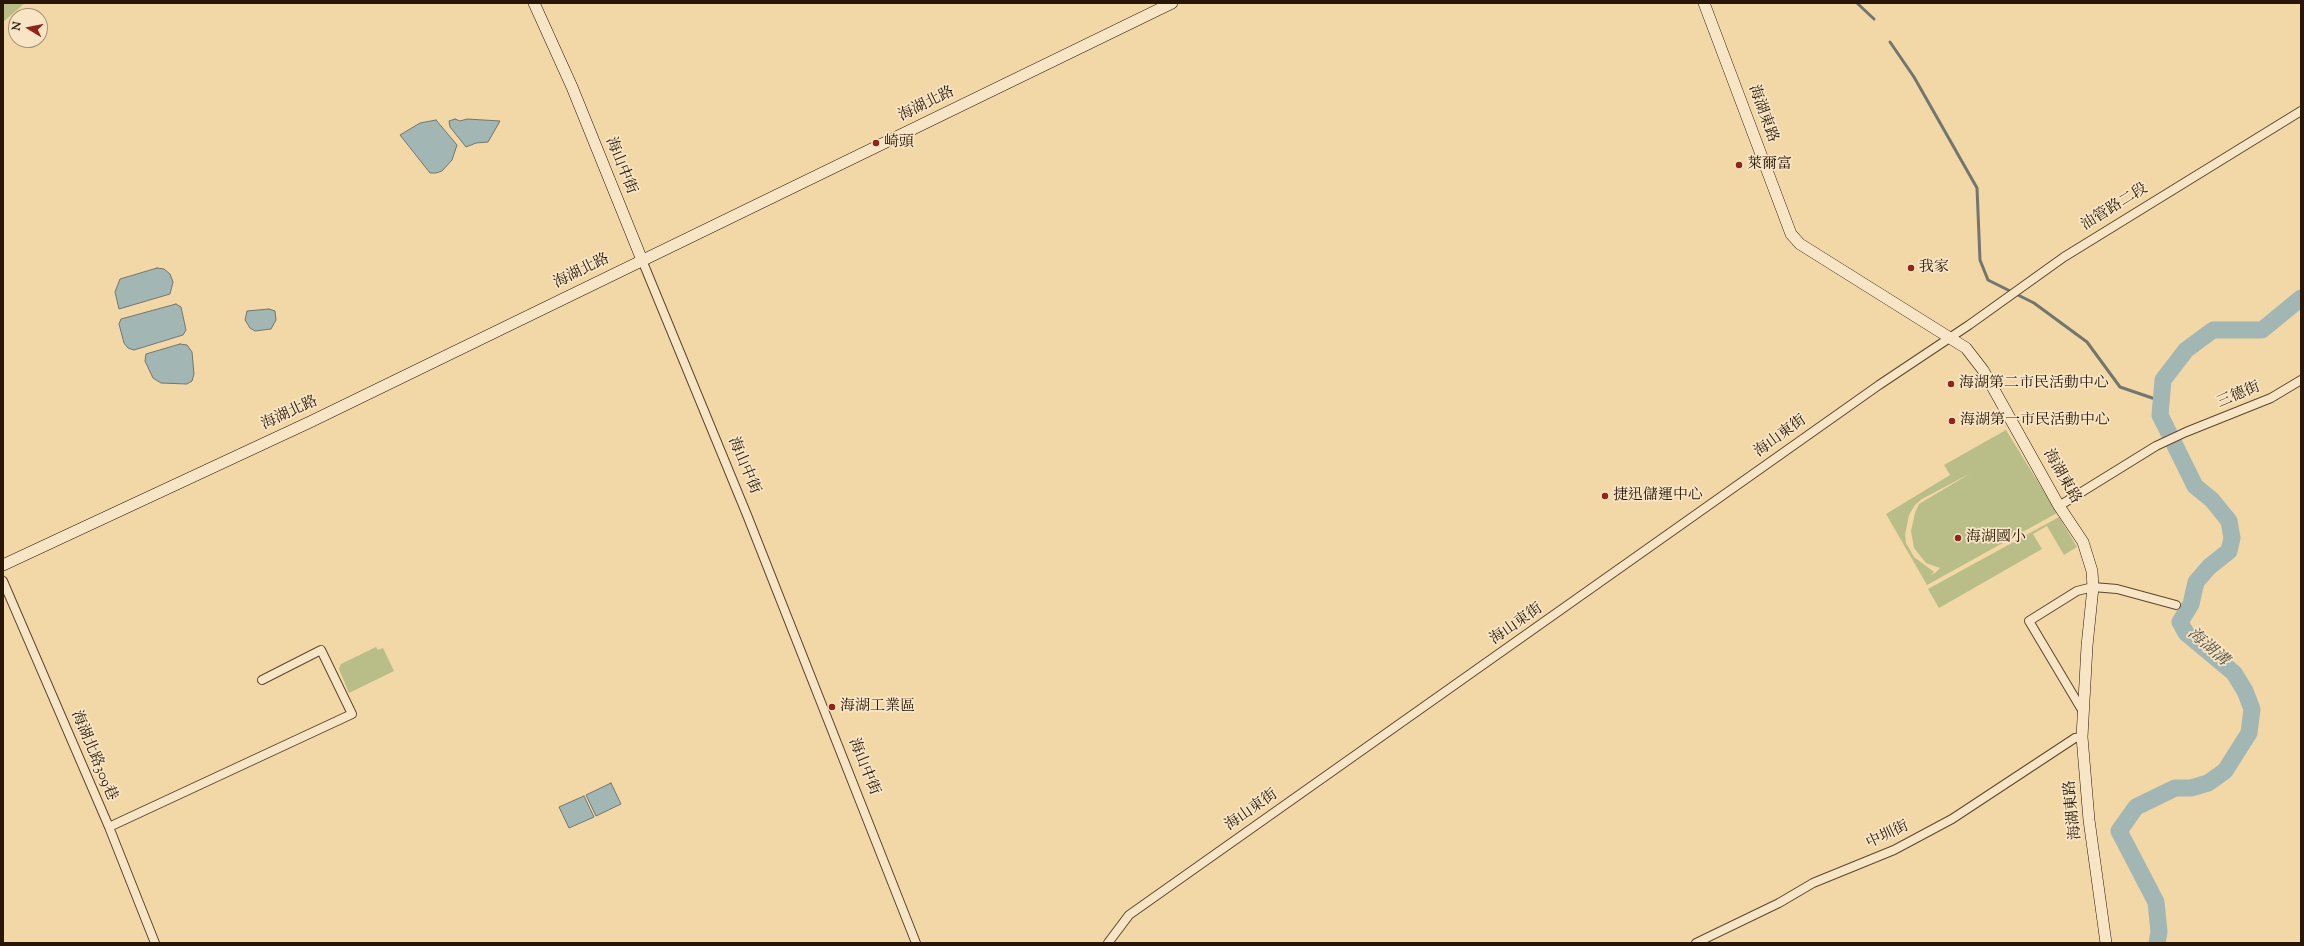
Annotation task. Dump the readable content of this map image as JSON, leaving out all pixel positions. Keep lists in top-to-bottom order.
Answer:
{
  "streets": {
    "street": [
      "海湖北路",
      "海湖東路",
      "海山中街",
      "油管路二段",
      "三德街",
      "海山東街",
      "海湖北路309巷",
      "中圳街"
    ]
  },
  "crossings": [
    ["海湖北路", "海山中街"],
    ["海湖東路", "油管路二段"],
    ["海湖東路", "三德街"],
    ["海湖東路", "海山東街"],
    ["海湖東路", "中圳街"],
    ["油管路二段", "海山東街"]
  ],
  "water": ["海湖溝"],
  "places": [
    "崎頭",
    "萊爾富",
    "我家",
    "海湖第二市民活動中心",
    "海湖第一市民活動中心",
    "捷迅儲運中心",
    "海湖國小",
    "海湖工業區"
  ],
  "north": "left"
}
